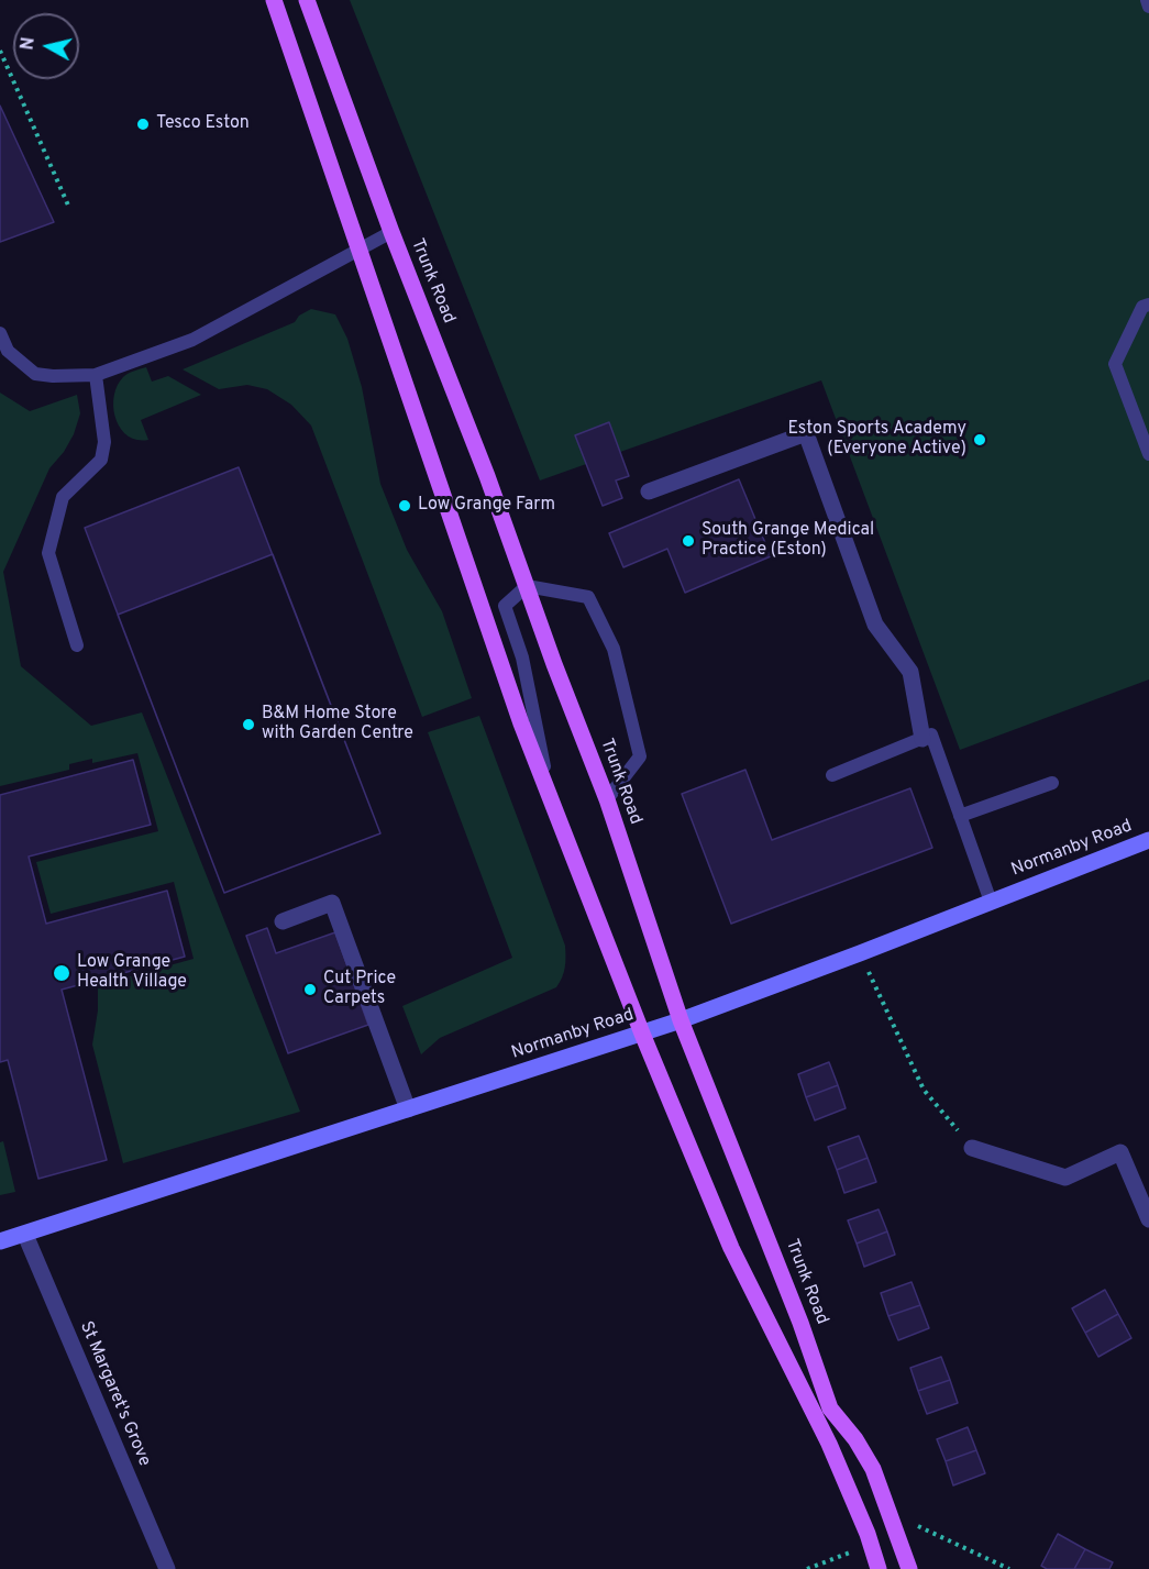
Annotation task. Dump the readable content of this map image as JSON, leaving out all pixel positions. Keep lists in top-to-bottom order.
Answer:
{
  "streets": {
    "main road": ["Trunk Road"],
    "street": ["Normanby Road", "St Margaret's Grove"]
  },
  "crossings": [
    ["Trunk Road", "Normanby Road"],
    ["Normanby Road", "St Margaret's Grove"]
  ],
  "places": [
    "Tesco Eston",
    "Eston Sports Academy (Everyone Active)",
    "Low Grange Farm",
    "South Grange Medical Practice (Eston)",
    "B&M Home Store with Garden Centre",
    "Low Grange Health Village",
    "Cut Price Carpets"
  ],
  "north": "left"
}
